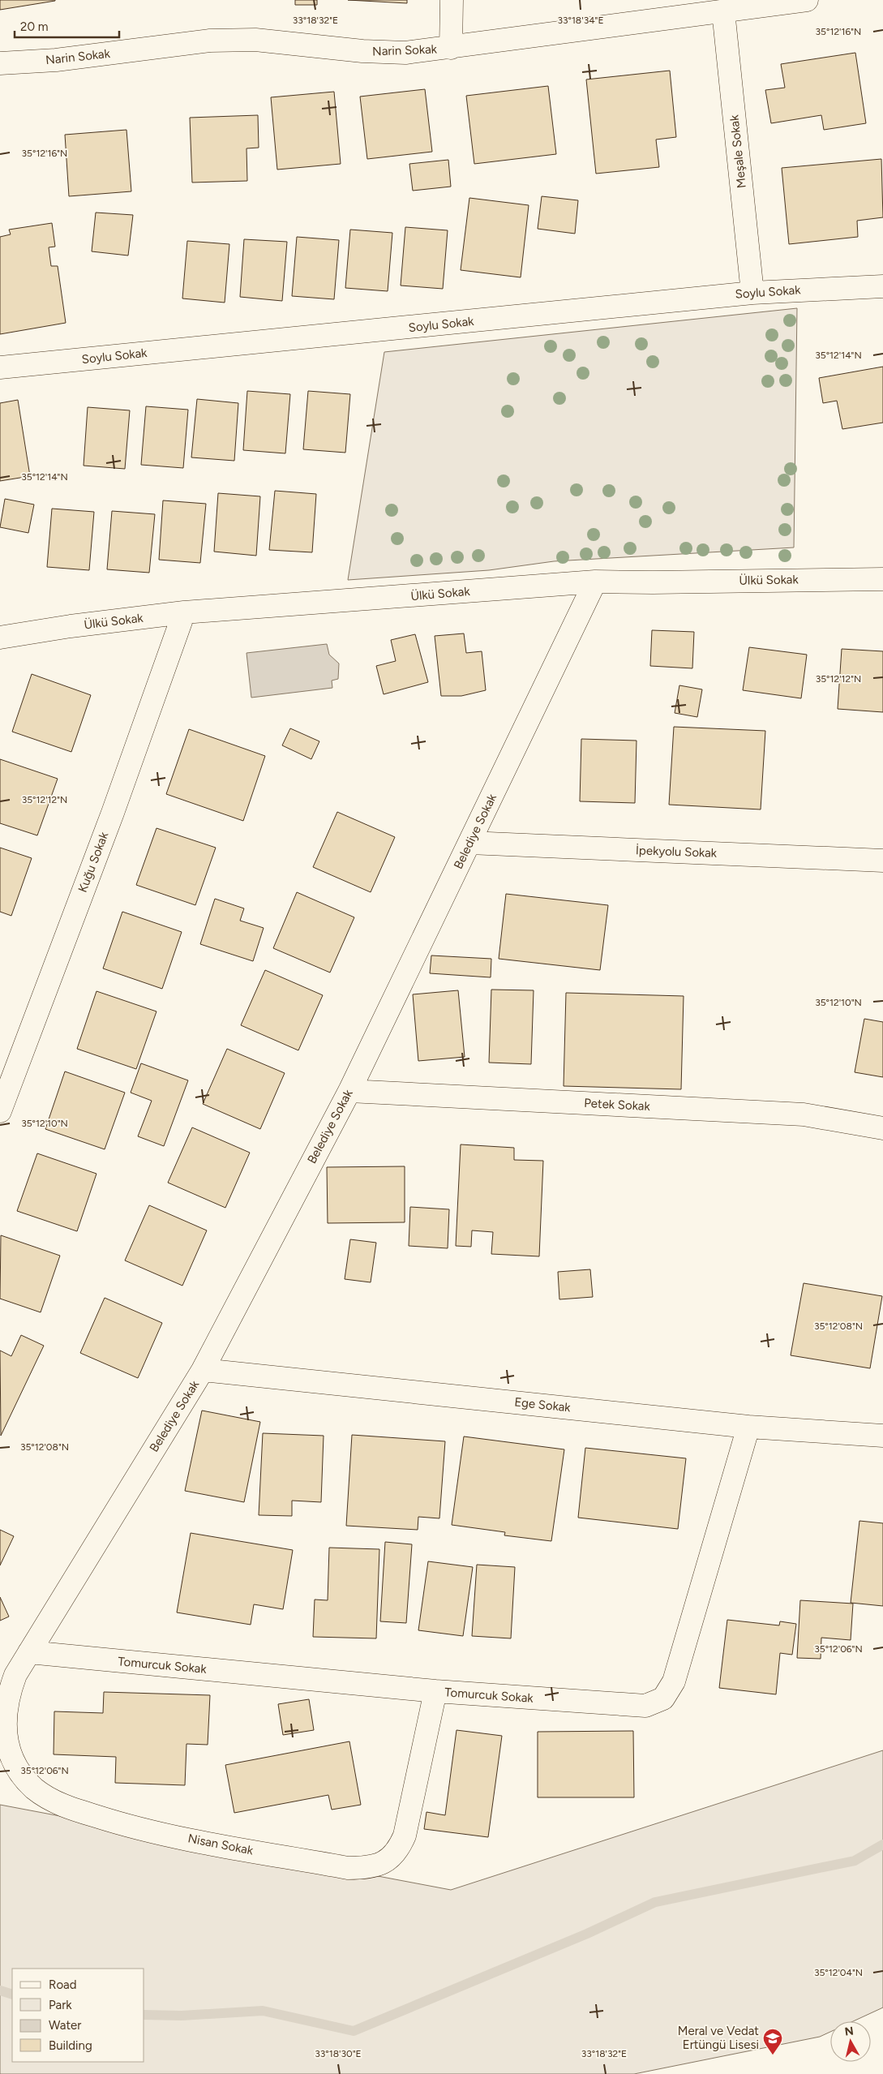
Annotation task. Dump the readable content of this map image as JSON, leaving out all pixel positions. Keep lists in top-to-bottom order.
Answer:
{
  "streets": {
    "street": [
      "Narin Sokak",
      "Meşale Sokak",
      "Soylu Sokak",
      "Ülkü Sokak",
      "Belediye Sokak",
      "İpekyolu Sokak",
      "Kuğu Sokak",
      "Petek Sokak",
      "Ege Sokak",
      "Tomurcuk Sokak",
      "Nisan Sokak"
    ]
  },
  "crossings": [
    ["Narin Sokak", "Meşale Sokak"],
    ["Meşale Sokak", "Soylu Sokak"],
    ["Ülkü Sokak", "Belediye Sokak"],
    ["Ülkü Sokak", "Kuğu Sokak"],
    ["Belediye Sokak", "İpekyolu Sokak"],
    ["Belediye Sokak", "Petek Sokak"],
    ["Belediye Sokak", "Ege Sokak"],
    ["Belediye Sokak", "Tomurcuk Sokak"],
    ["Belediye Sokak", "Nisan Sokak"],
    ["Ege Sokak", "Tomurcuk Sokak"],
    ["Tomurcuk Sokak", "Nisan Sokak"]
  ],
  "places": {
    "school or university": ["Meral ve Vedat Ertüngü Lisesi"]
  },
  "legend": [
    "Road",
    "Park",
    "Water",
    "Building"
  ],
  "scale_bar": "20 m",
  "north": "top",
  "coordinates": [
    "33°18'32\"E",
    "33°18'34\"E",
    "35°12'16\"N",
    "35°12'14\"N",
    "35°12'12\"N",
    "35°12'10\"N",
    "35°12'08\"N",
    "35°12'06\"N",
    "35°12'04\"N",
    "33°18'30\"E"
  ]
}
